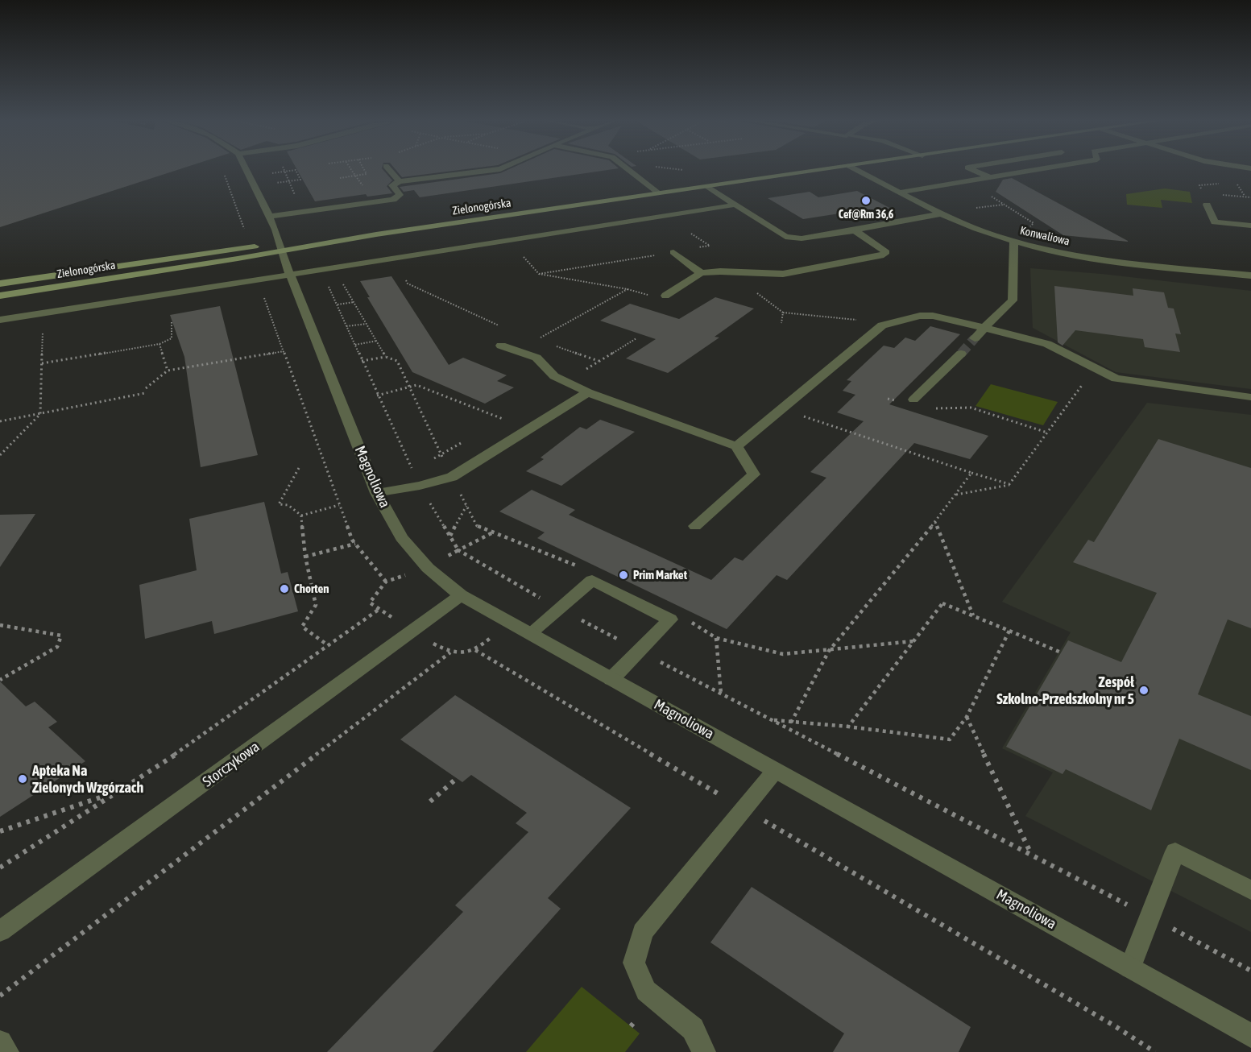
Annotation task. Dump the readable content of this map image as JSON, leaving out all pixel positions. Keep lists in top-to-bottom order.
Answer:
{
  "streets": {
    "street": [
      "Zielonogórska",
      "Konwaliowa",
      "Magnoliowa",
      "Storczykowa"
    ]
  },
  "crossings": [
    ["Zielonogórska", "Magnoliowa"],
    ["Magnoliowa", "Storczykowa"]
  ],
  "places": [
    "Cef@Rm 36,6",
    "Prim Market",
    "Chorten",
    "Zespół Szkolno-Przedszkolny nr 5",
    "Apteka Na Zielonych Wzgórzach"
  ]
}
